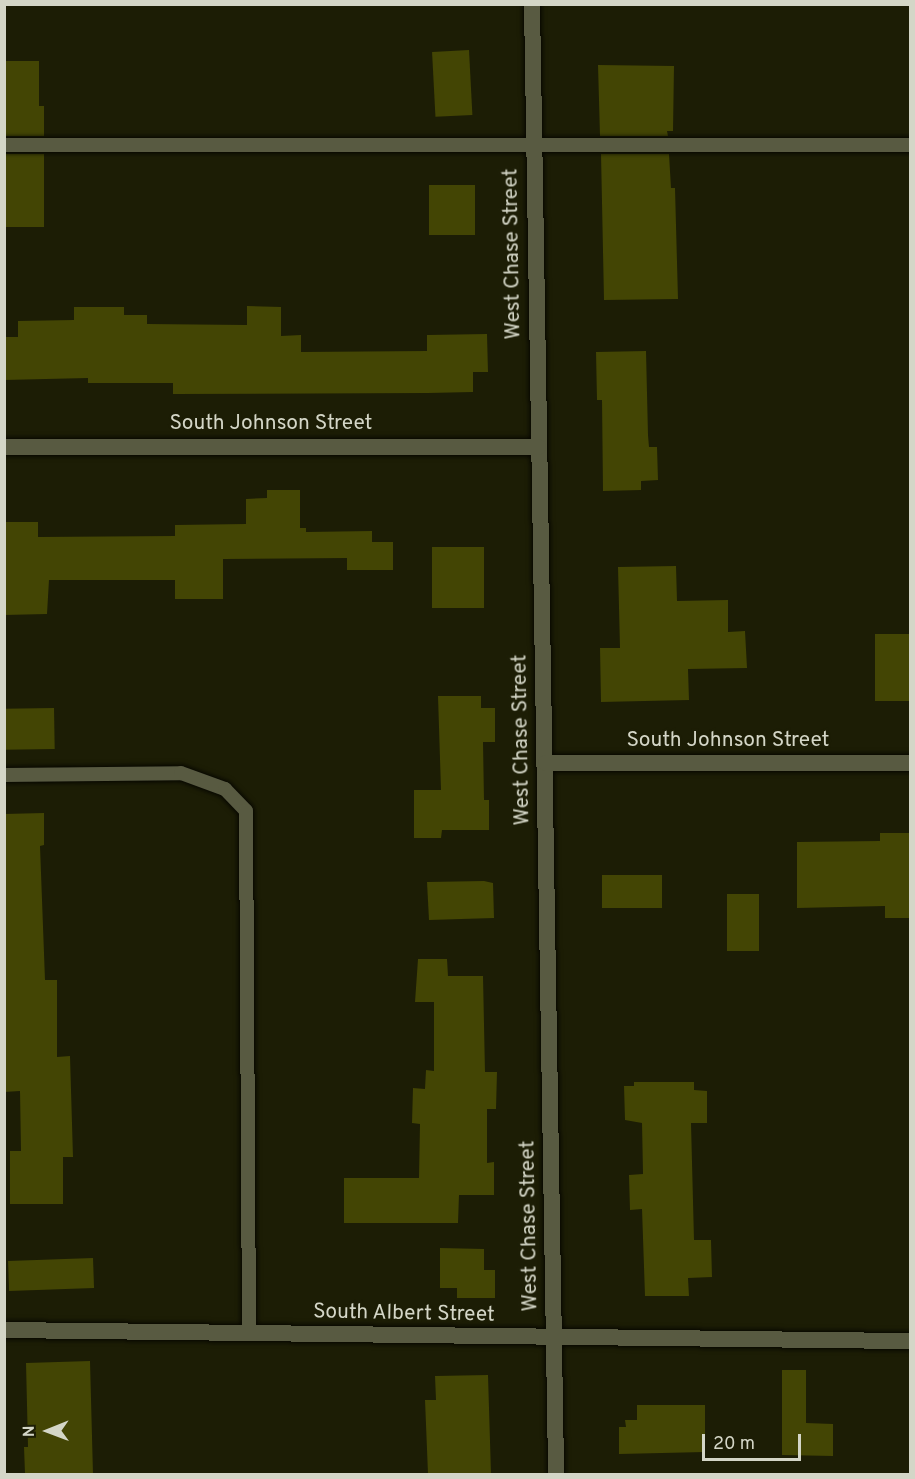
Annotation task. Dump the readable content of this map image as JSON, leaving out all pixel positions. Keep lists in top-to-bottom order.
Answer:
{
  "streets": {
    "street": ["West Chase Street", "South Johnson Street", "South Albert Street"]
  },
  "crossings": [
    ["West Chase Street", "South Johnson Street"],
    ["West Chase Street", "South Albert Street"]
  ],
  "scale_bar": "20 m",
  "north": "left"
}
